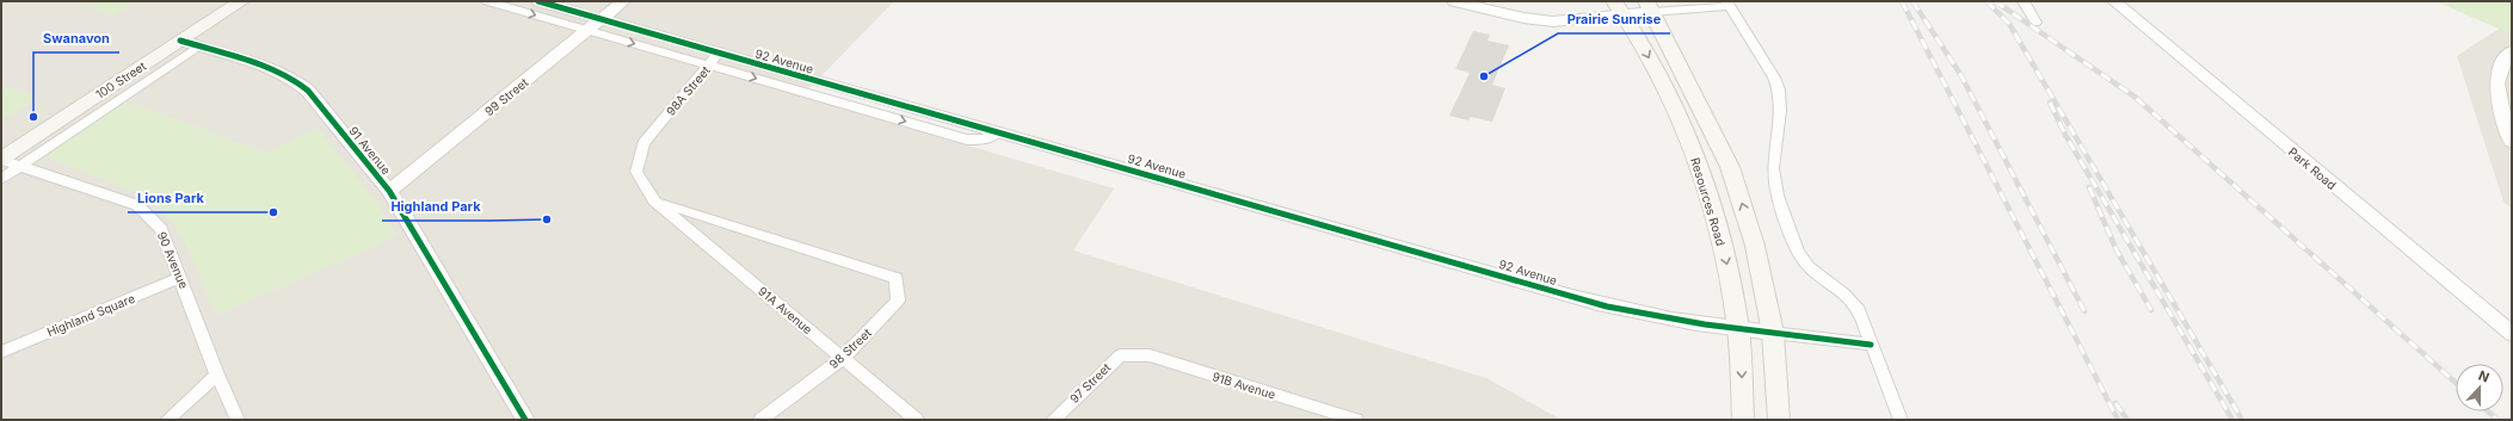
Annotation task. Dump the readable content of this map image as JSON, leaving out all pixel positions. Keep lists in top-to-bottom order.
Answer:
{
  "streets": {
    "main road": ["100 Street", "Resources Road"],
    "street": [
      "92 Avenue",
      "98A Street",
      "99 Street",
      "91 Avenue",
      "Park Road",
      "90 Avenue",
      "91A Avenue",
      "Highland Square",
      "98 Street",
      "97 Street",
      "91B Avenue"
    ]
  },
  "crossings": [
    ["92 Avenue", "98A Street"],
    ["92 Avenue", "99 Street"],
    ["92 Avenue", "Resources Road"],
    ["100 Street", "91 Avenue"],
    ["100 Street", "90 Avenue"],
    ["98A Street", "91A Avenue"],
    ["99 Street", "91 Avenue"],
    ["90 Avenue", "Highland Square"],
    ["91A Avenue", "98 Street"],
    ["97 Street", "91B Avenue"]
  ],
  "places": [
    "Prairie Sunrise",
    "Swanavon",
    "Lions Park",
    "Highland Park"
  ],
  "north": "top"
}
